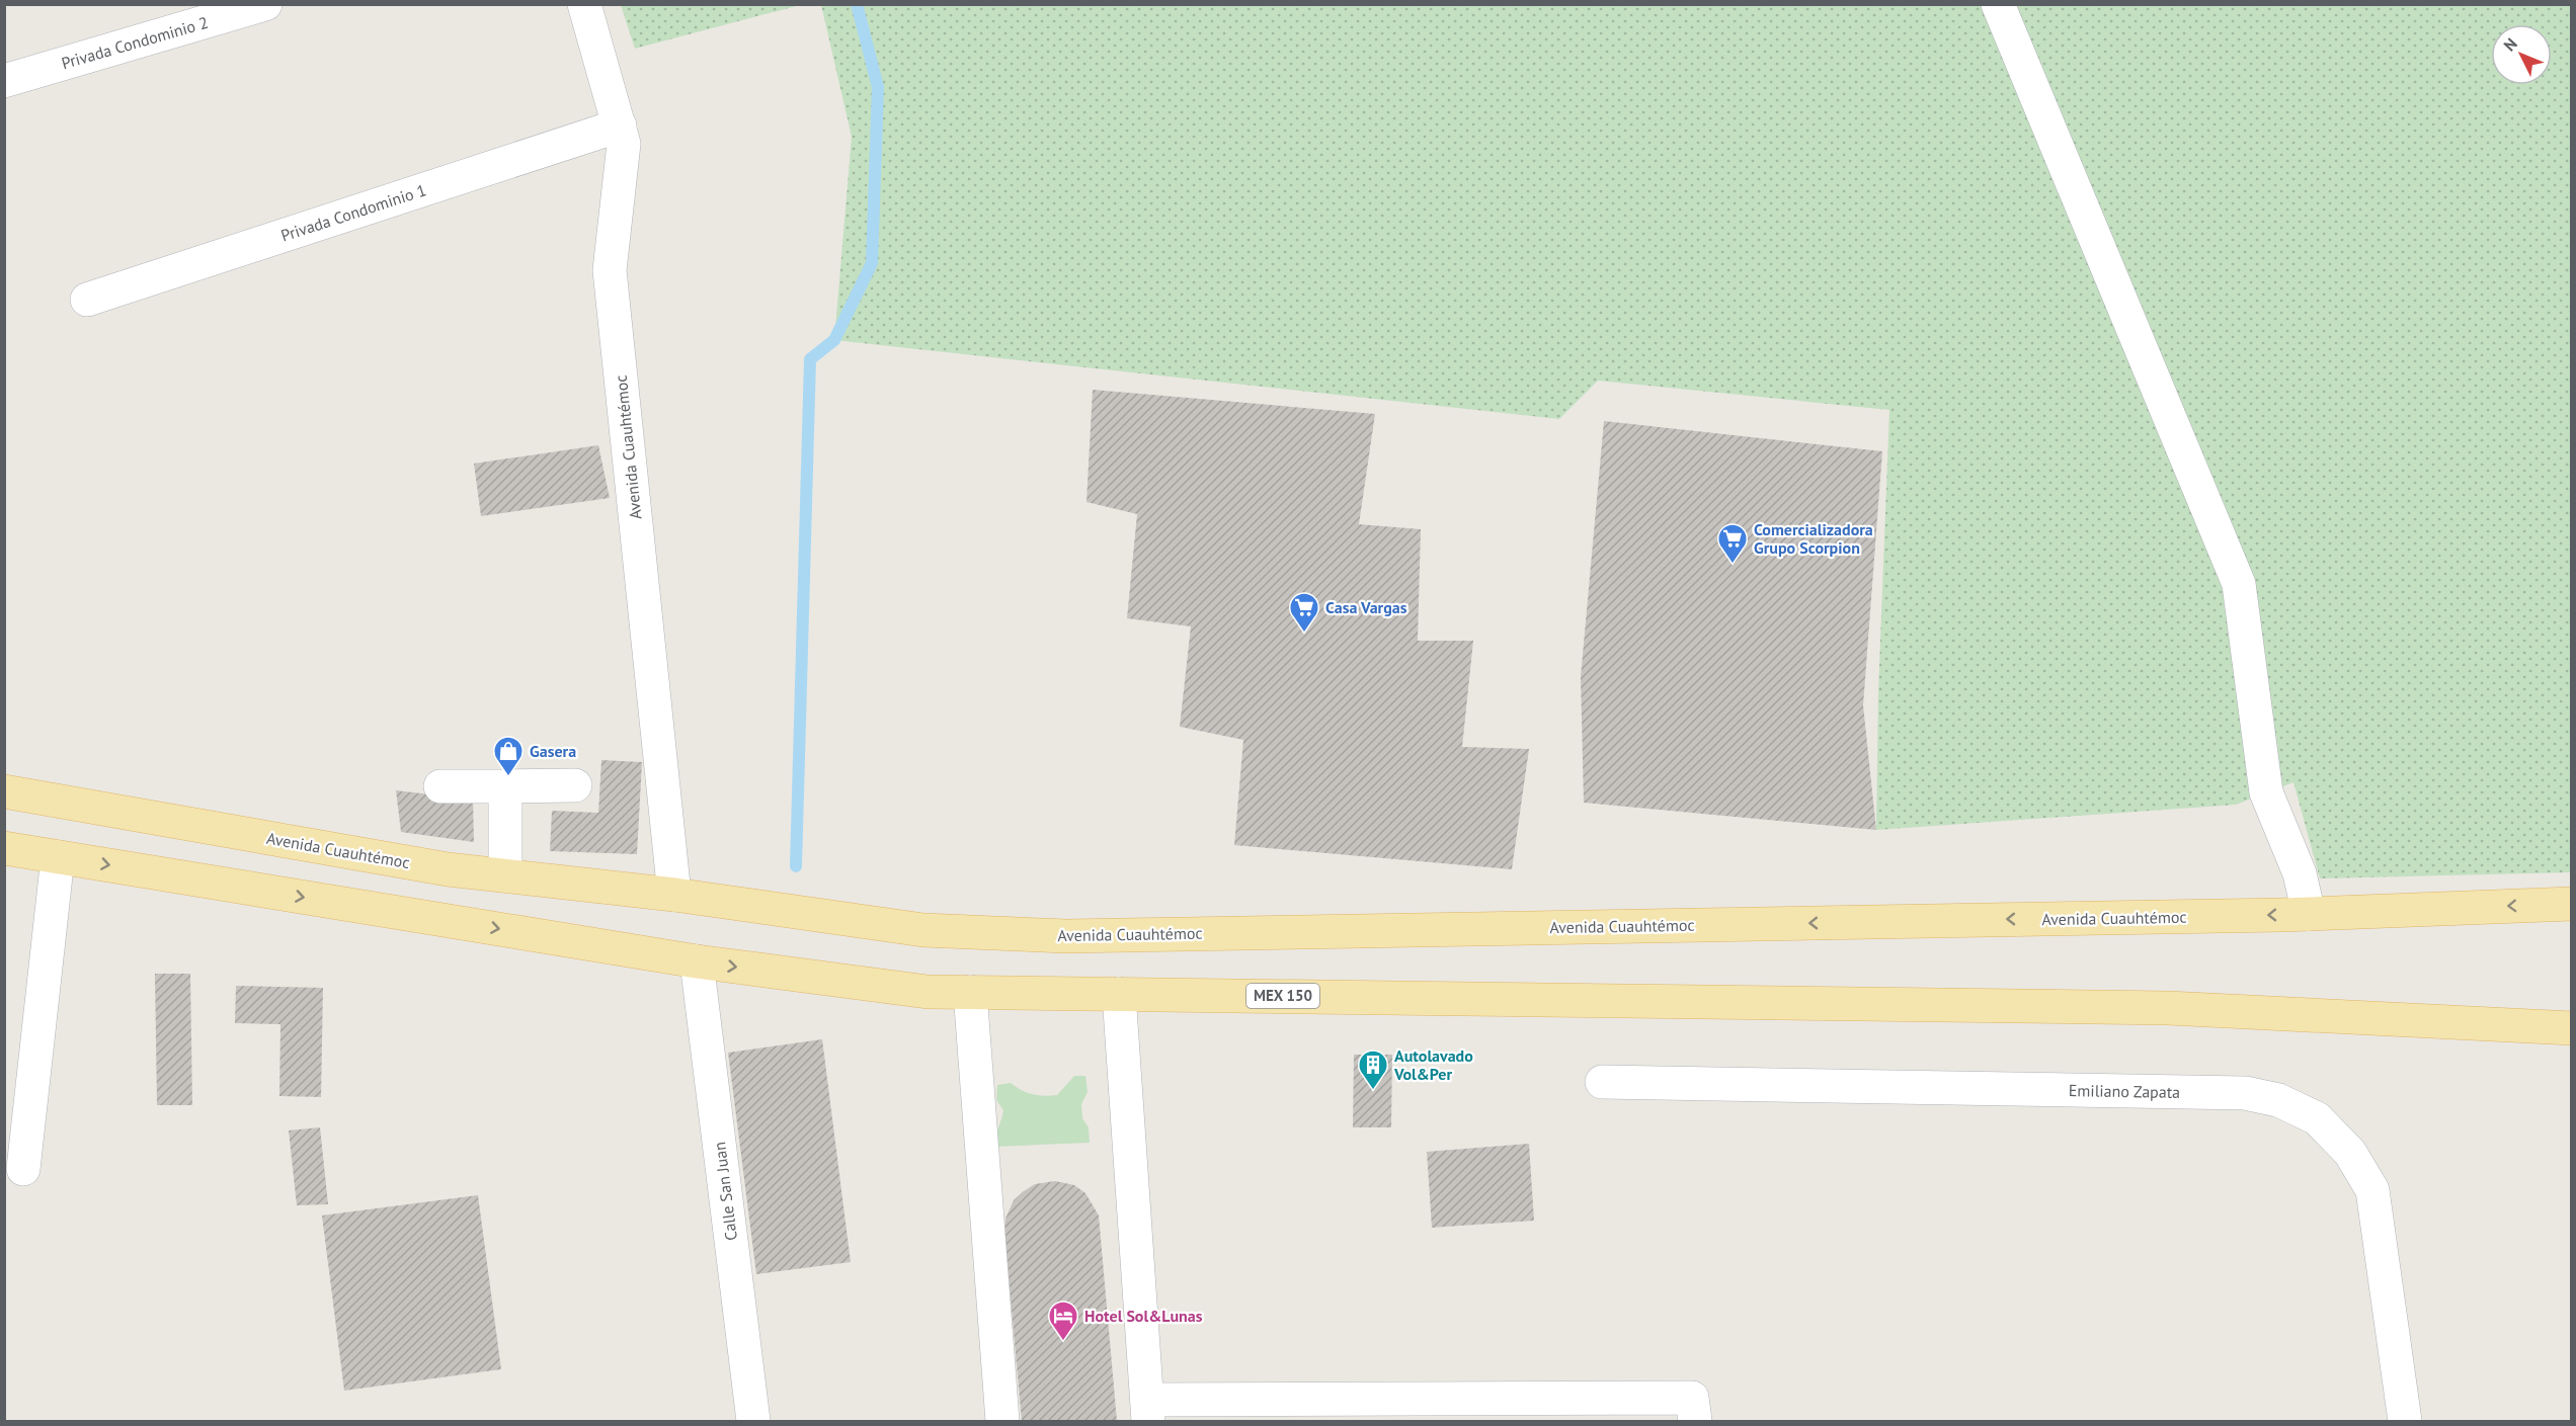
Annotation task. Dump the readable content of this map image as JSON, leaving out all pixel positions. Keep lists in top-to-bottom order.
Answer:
{
  "streets": {
    "main road": ["Avenida Cuauhtémoc", "MEX 150"],
    "street": [
      "Privada Condominio 2",
      "Privada Condominio 1",
      "Emiliano Zapata",
      "Calle San Juan"
    ]
  },
  "crossings": [
    ["Privada Condominio 1", "Avenida Cuauhtémoc"],
    ["MEX 150", "Calle San Juan"]
  ],
  "one_way": ["Avenida Cuauhtémoc"],
  "places": {
    "supermarket": ["Comercializadora Grupo Scorpion", "Casa Vargas"],
    "shop": ["Gasera"],
    "building": ["Autolavado Vol&Per"],
    "hotel": ["Hotel Sol&Lunas"]
  },
  "north": "top left"
}
